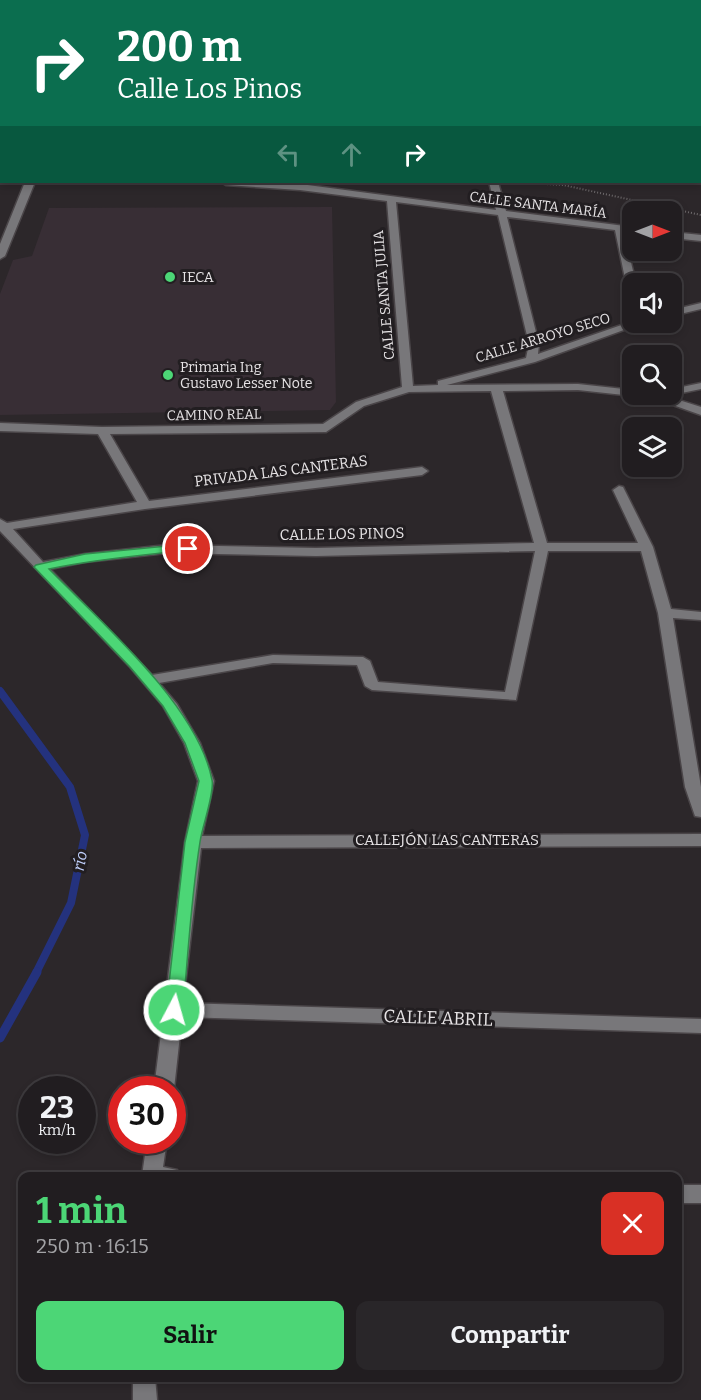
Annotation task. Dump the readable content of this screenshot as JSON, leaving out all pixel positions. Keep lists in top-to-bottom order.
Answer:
{
  "streets": {
    "street": [
      "CALLE SANTA MARÍA",
      "CALLE SANTA JULIA",
      "CALLE ARROYO SECO",
      "CAMINO REAL",
      "PRIVADA LAS CANTERAS",
      "CALLE LOS PINOS",
      "CALLEJÓN LAS CANTERAS",
      "CALLE ABRIL"
    ]
  },
  "crossings": [
    ["CALLE SANTA MARÍA", "CALLE SANTA JULIA"],
    ["CALLE SANTA JULIA", "CALLE ARROYO SECO"],
    ["CALLE SANTA JULIA", "CAMINO REAL"],
    ["CALLE ARROYO SECO", "CAMINO REAL"]
  ],
  "water": ["río"],
  "places": ["IECA", "Primaria Ing Gustavo Lesser Note"],
  "north": "right",
  "page": {
    "turn": ["200 m", "Calle Los Pinos"],
    "speed": "23 km/h",
    "limit": "30",
    "heading": ["1 min", "250 m · 16:15"],
    "buttons": ["Salir", "Compartir"]
  }
}
